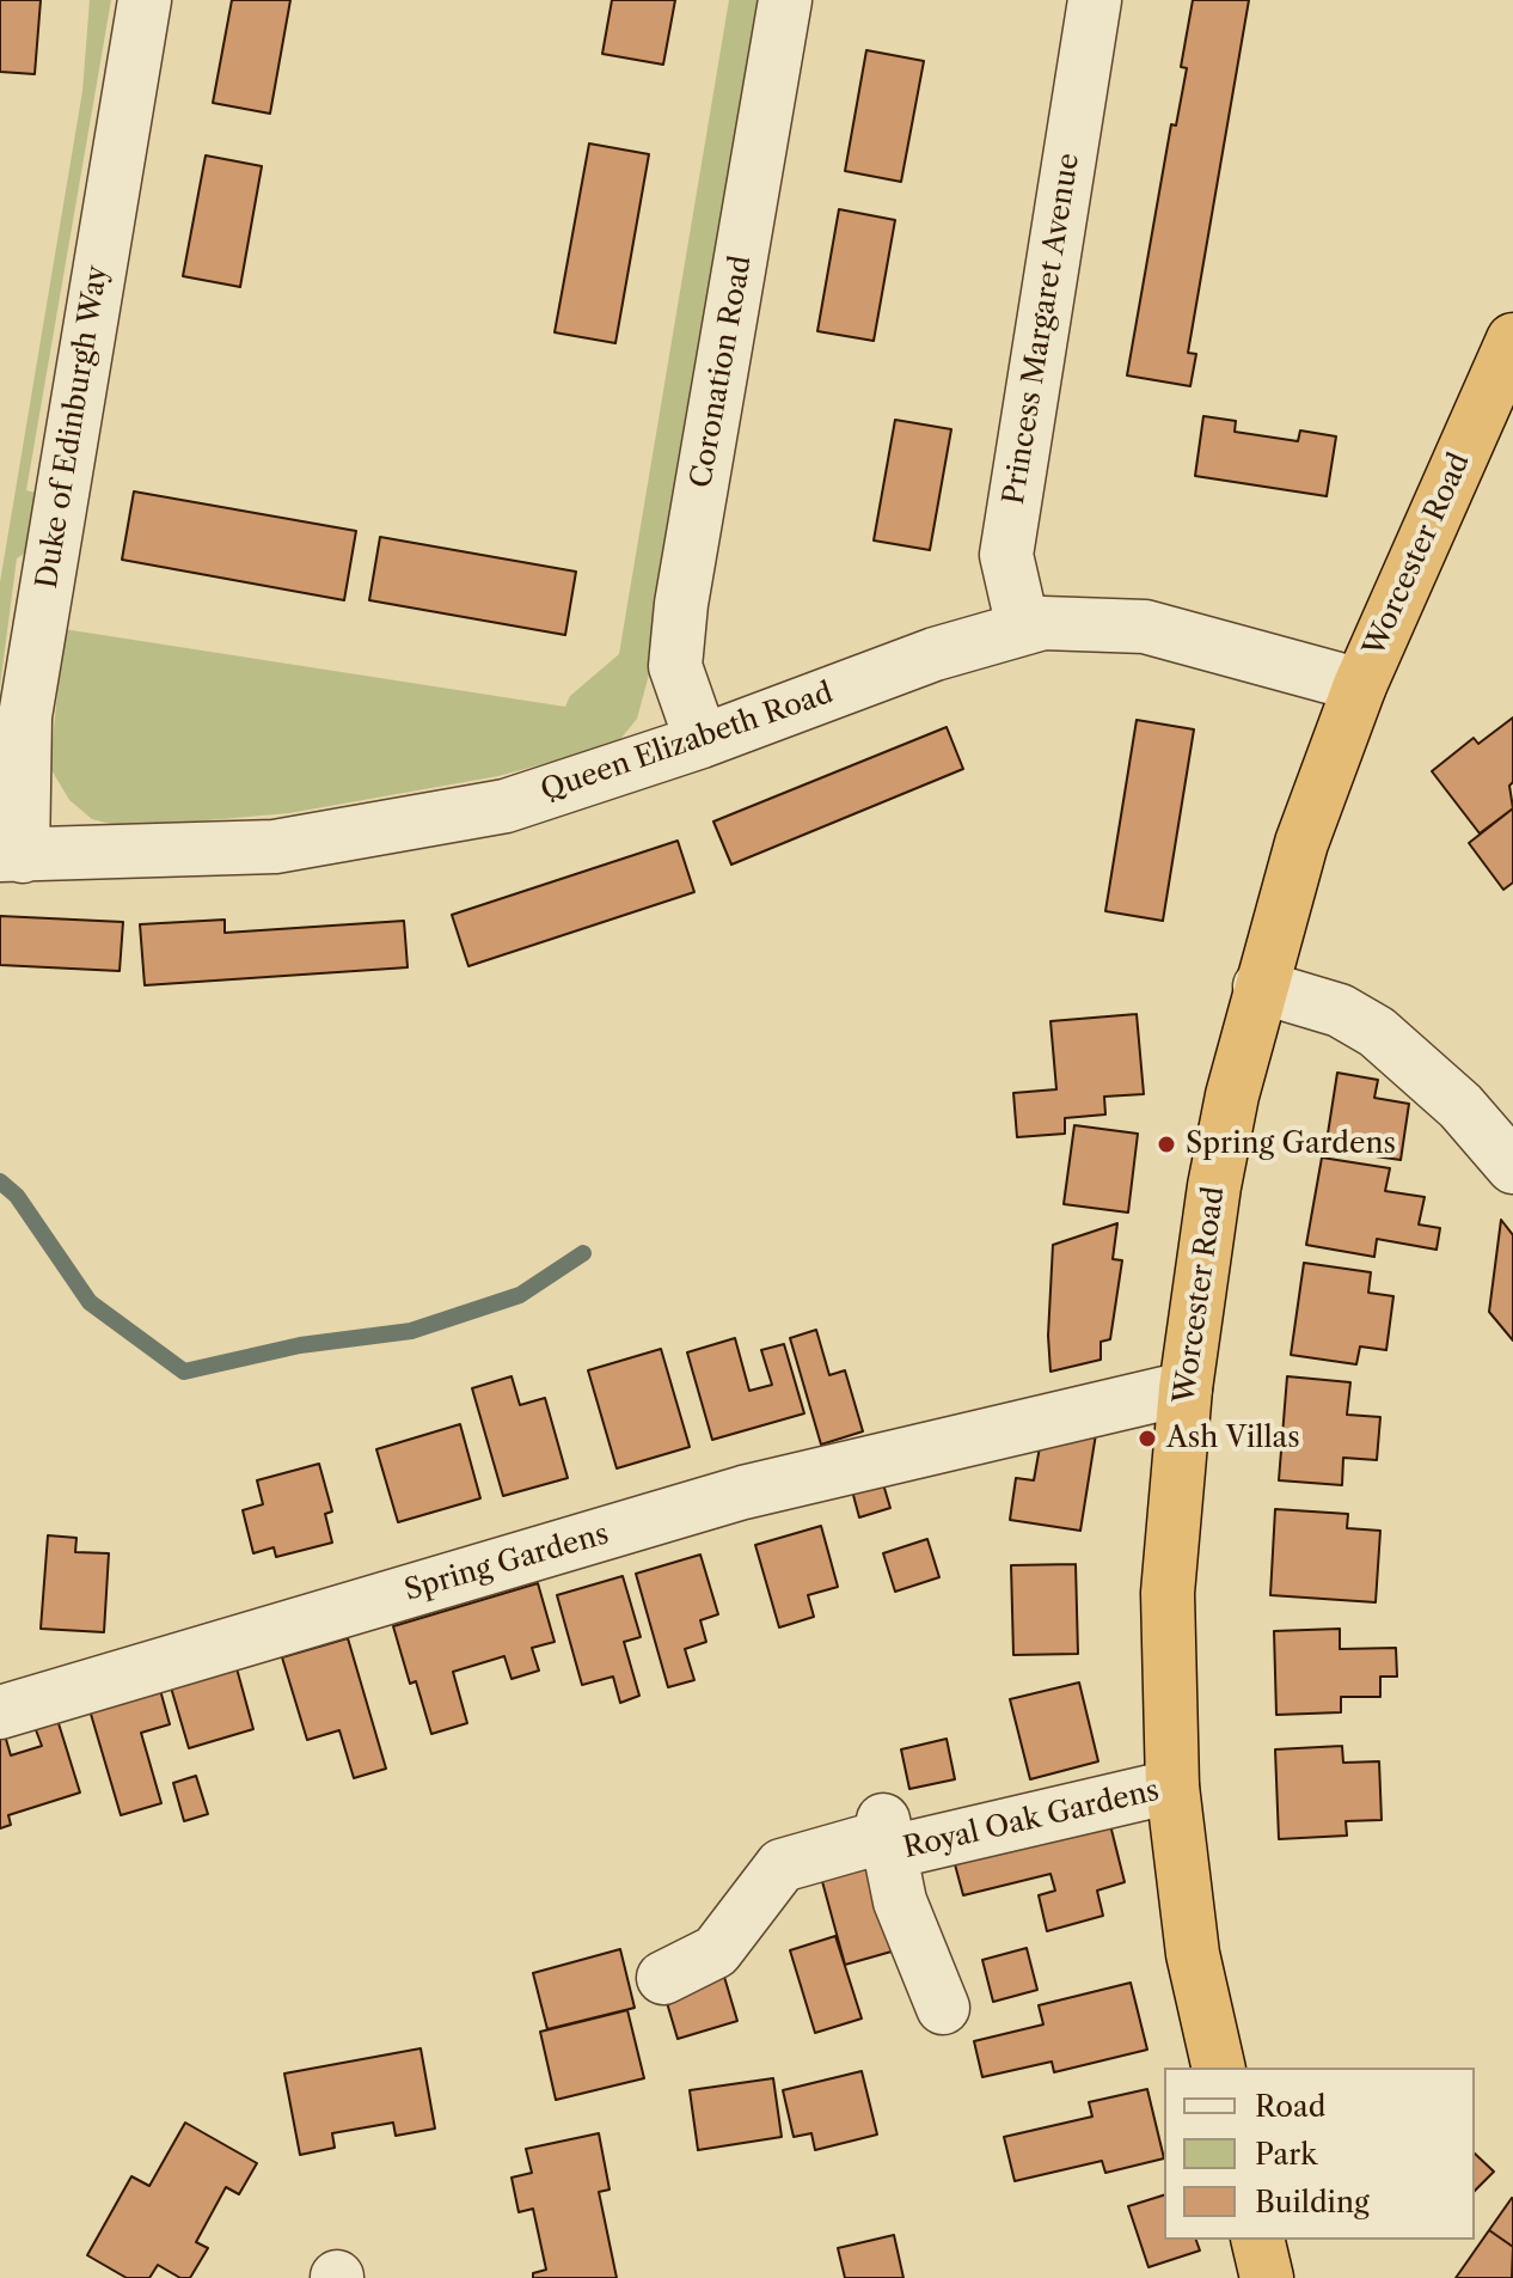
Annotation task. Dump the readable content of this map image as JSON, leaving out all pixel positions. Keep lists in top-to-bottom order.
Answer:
{
  "streets": {
    "highway": ["Worcester Road"],
    "street": [
      "Princess Margaret Avenue",
      "Coronation Road",
      "Duke of Edinburgh Way",
      "Queen Elizabeth Road",
      "Spring Gardens",
      "Royal Oak Gardens"
    ]
  },
  "crossings": [
    ["Princess Margaret Avenue", "Queen Elizabeth Road"],
    ["Coronation Road", "Queen Elizabeth Road"],
    ["Duke of Edinburgh Way", "Queen Elizabeth Road"],
    ["Worcester Road", "Queen Elizabeth Road"],
    ["Worcester Road", "Spring Gardens"],
    ["Worcester Road", "Royal Oak Gardens"]
  ],
  "places": ["Spring Gardens", "Ash Villas"],
  "legend": ["Road", "Park", "Building"]
}
